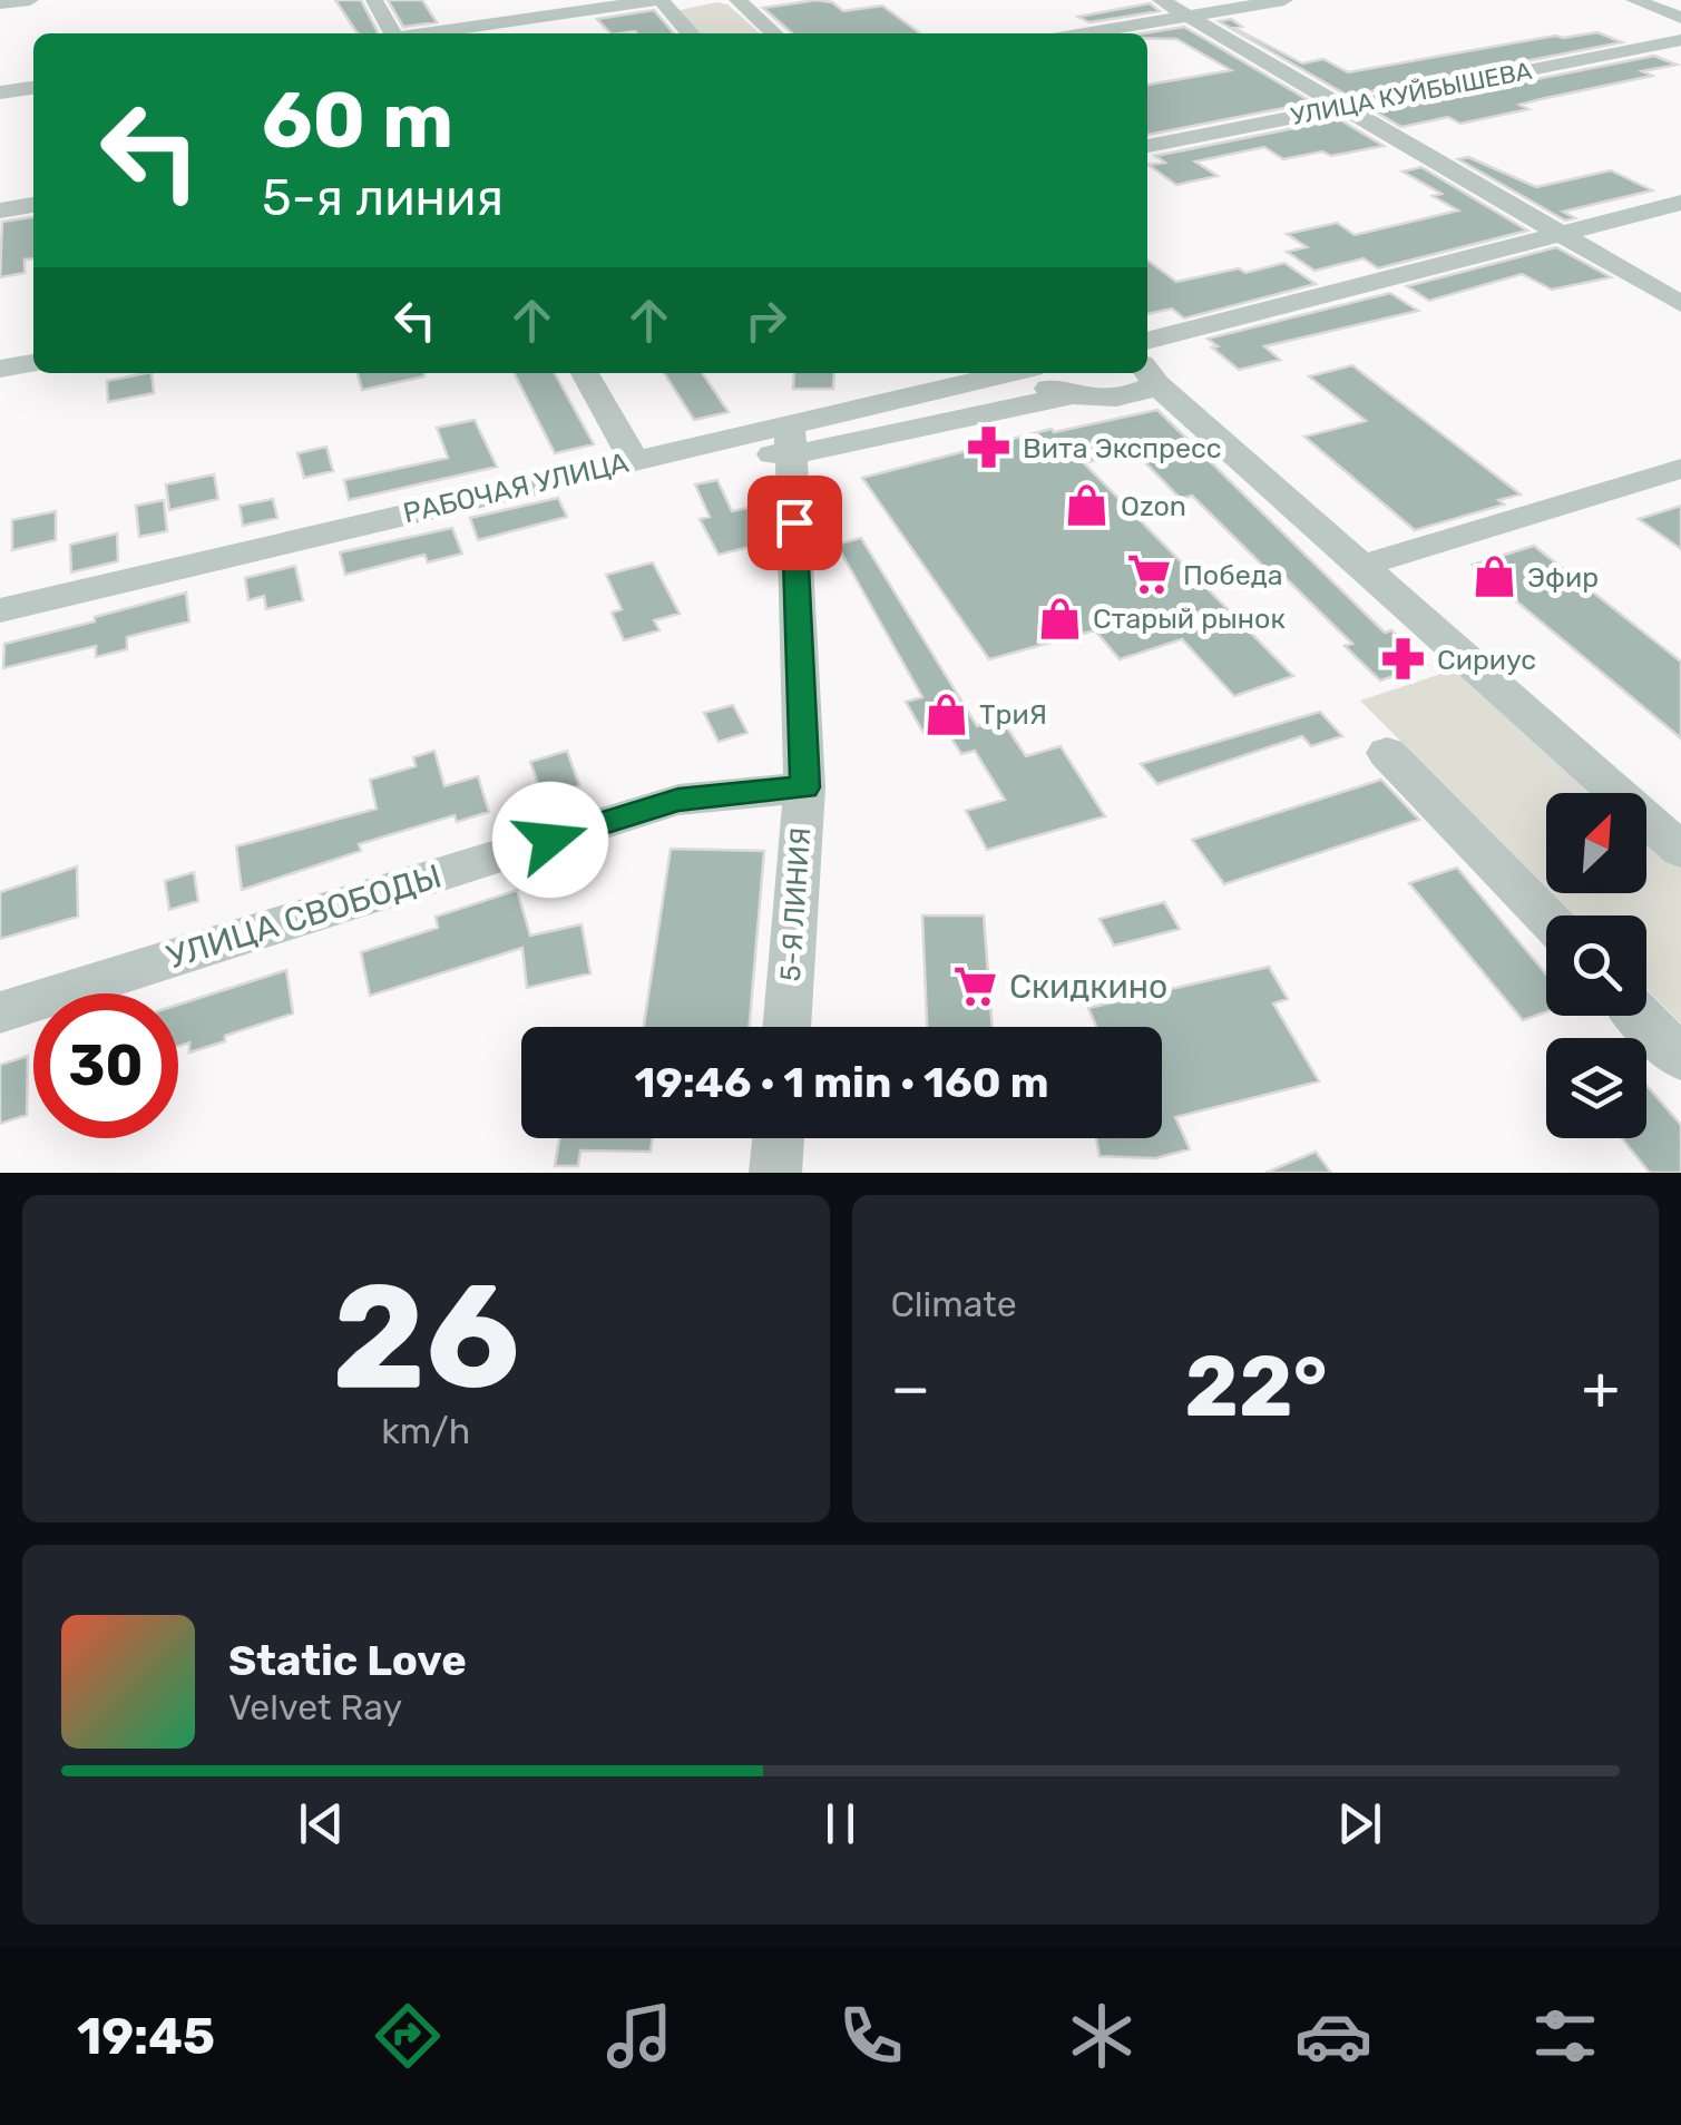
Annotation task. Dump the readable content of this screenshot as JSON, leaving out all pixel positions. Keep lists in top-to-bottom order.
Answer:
{
  "streets": {
    "street": [
      "УЛИЦА КУЙБЫШЕВА",
      "РАБОЧАЯ УЛИЦА",
      "5-Я ЛИНИЯ",
      "УЛИЦА СВОБОДЫ"
    ]
  },
  "crossings": [
    ["РАБОЧАЯ УЛИЦА", "5-Я ЛИНИЯ"],
    ["5-Я ЛИНИЯ", "УЛИЦА СВОБОДЫ"]
  ],
  "places": {
    "pharmacy": ["Вита Экспресс", "Сириус"],
    "shop": [
      "Ozon",
      "Эфир",
      "Старый рынок",
      "ТриЯ"
    ],
    "supermarket": ["Победа", "Скидкино"]
  },
  "north": "top right",
  "page": {
    "turn": ["60 m", "5-я линия"],
    "limit": "30",
    "trip": "19:46 · 1 min · 160 m",
    "tile": [
      ["26", "km/h"],
      "Climate"
    ],
    "heat": ["−", "22°", "+"],
    "song": ["Static Love", "Velvet Ray"],
    "tabs": "19:45"
  }
}
